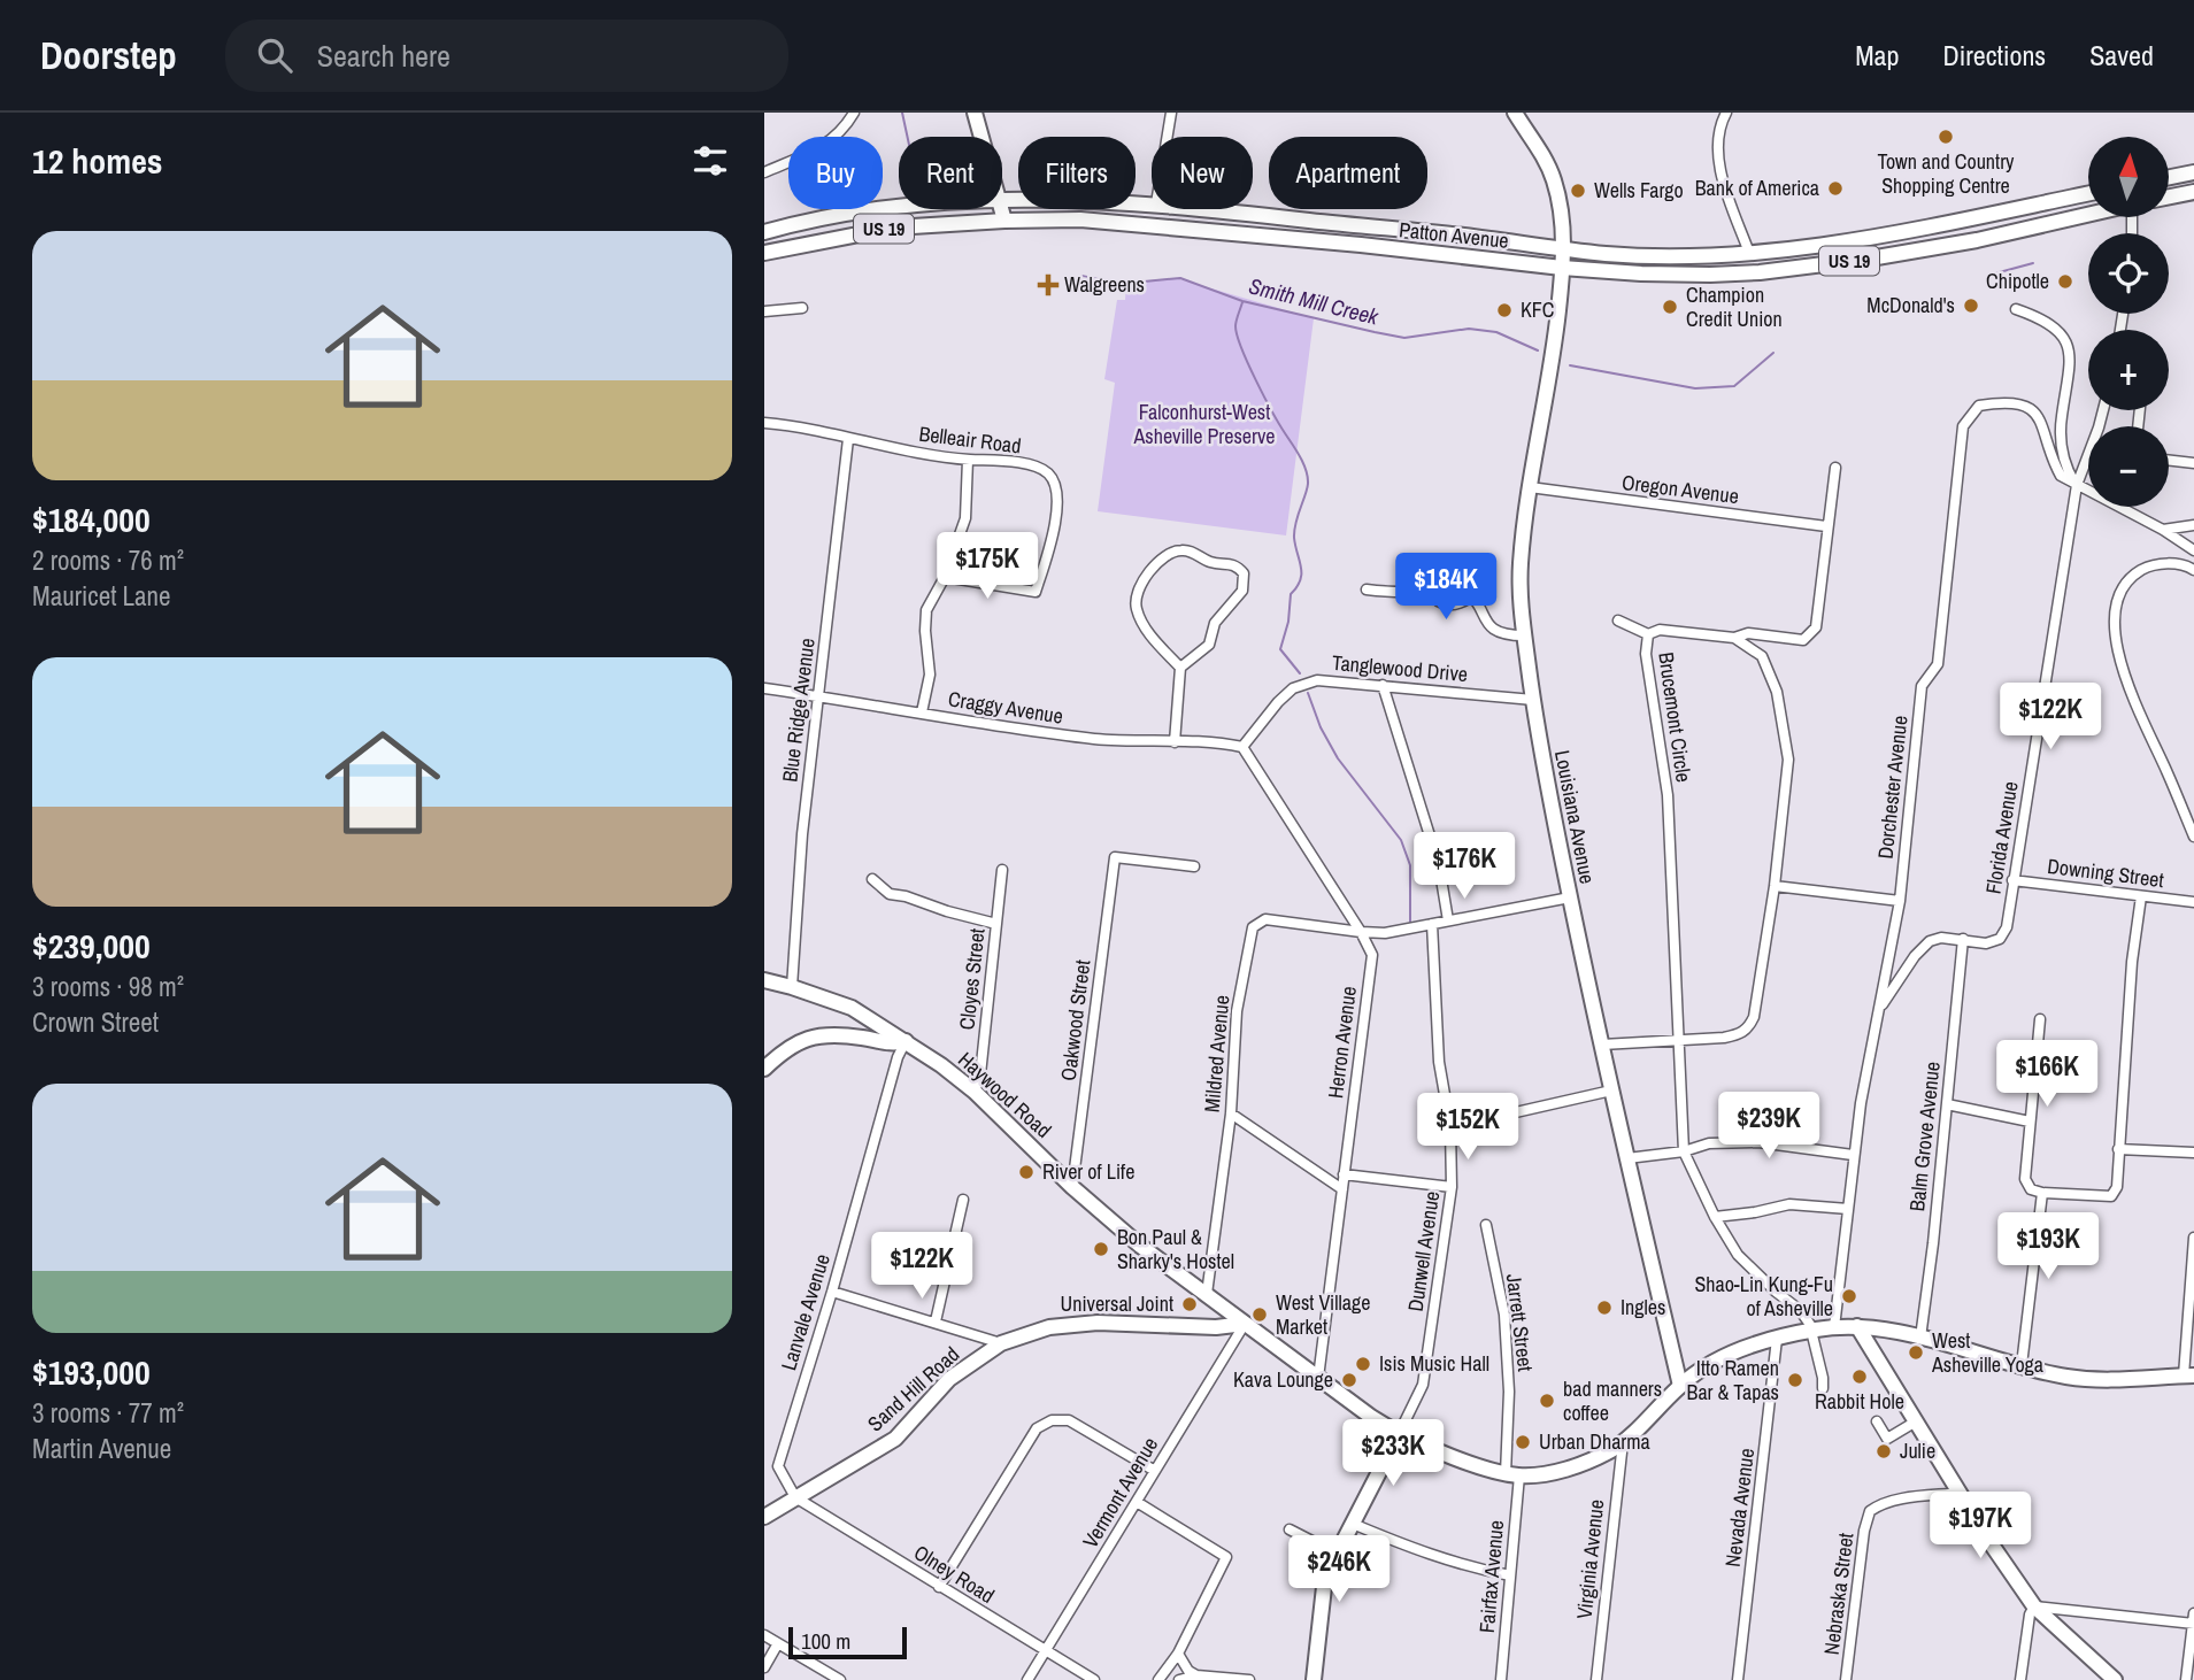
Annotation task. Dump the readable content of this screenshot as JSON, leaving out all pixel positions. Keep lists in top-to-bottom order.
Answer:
{
  "streets": {
    "main road": [
      "US 19",
      "Patton Avenue",
      "Louisiana Avenue",
      "Haywood Road",
      "Sand Hill Road"
    ],
    "street": [
      "Belleair Road",
      "Oregon Avenue",
      "Tanglewood Drive",
      "Craggy Avenue",
      "Blue Ridge Avenue",
      "Brucemont Circle",
      "Dorchester Avenue",
      "Florida Avenue",
      "Downing Street",
      "Cloyes Street",
      "Oakwood Street",
      "Herron Avenue",
      "Mildred Avenue",
      "Balm Grove Avenue",
      "Dunwell Avenue",
      "Lanvale Avenue",
      "Jarrett Street",
      "Vermont Avenue",
      "Nevada Avenue",
      "Virginia Avenue",
      "Olney Road",
      "Fairfax Avenue",
      "Nebraska Street"
    ]
  },
  "crossings": [
    ["Patton Avenue", "Louisiana Avenue"],
    ["Belleair Road", "Blue Ridge Avenue"],
    ["Oregon Avenue", "Brucemont Circle"],
    ["Oregon Avenue", "Louisiana Avenue"],
    ["Tanglewood Drive", "Craggy Avenue"],
    ["Tanglewood Drive", "Louisiana Avenue"],
    ["Tanglewood Drive", "Herron Avenue"],
    ["Craggy Avenue", "Blue Ridge Avenue"],
    ["Craggy Avenue", "Herron Avenue"],
    ["Blue Ridge Avenue", "Haywood Road"],
    ["Dorchester Avenue", "Florida Avenue"],
    ["Dorchester Avenue", "Haywood Road"],
    ["Louisiana Avenue", "Mildred Avenue"],
    ["Louisiana Avenue", "Haywood Road"],
    ["Florida Avenue", "Downing Street"],
    ["Florida Avenue", "Balm Grove Avenue"],
    ["Cloyes Street", "Haywood Road"],
    ["Oakwood Street", "Haywood Road"],
    ["Herron Avenue", "Mildred Avenue"],
    ["Herron Avenue", "Haywood Road"],
    ["Mildred Avenue", "Haywood Road"],
    ["Mildred Avenue", "Dunwell Avenue"],
    ["Haywood Road", "Balm Grove Avenue"],
    ["Haywood Road", "Dunwell Avenue"],
    ["Haywood Road", "Lanvale Avenue"],
    ["Haywood Road", "Jarrett Street"],
    ["Haywood Road", "Sand Hill Road"],
    ["Haywood Road", "Vermont Avenue"],
    ["Haywood Road", "Nevada Avenue"],
    ["Haywood Road", "Virginia Avenue"],
    ["Haywood Road", "Fairfax Avenue"],
    ["Lanvale Avenue", "Sand Hill Road"],
    ["Lanvale Avenue", "Olney Road"],
    ["Jarrett Street", "Fairfax Avenue"],
    ["Sand Hill Road", "Vermont Avenue"],
    ["Sand Hill Road", "Olney Road"],
    ["Vermont Avenue", "Olney Road"]
  ],
  "water": ["Smith Mill Creek"],
  "parks": ["Falconhurst-West Asheville Preserve"],
  "places": {
    "other": [
      "Town and Country Shopping Centre",
      "Bank of America",
      "Wells Fargo",
      "Chipotle",
      "McDonald's",
      "Champion Credit Union",
      "KFC",
      "River of Life",
      "Bon Paul & Sharky's Hostel",
      "Shao-Lin Kung-Fu of Asheville",
      "Universal Joint",
      "Ingles",
      "West Village Market",
      "West Asheville Yoga",
      "Isis Music Hall",
      "Rabbit Hole",
      "Kava Lounge",
      "Itto Ramen Bar & Tapas",
      "bad manners coffee",
      "Urban Dharma",
      "Julie"
    ],
    "health": ["Walgreens"]
  },
  "scale_bar": "100 m",
  "north": "top",
  "page": {
    "header": "Doorstep",
    "search": "Search here",
    "nav": ["Map", "Directions", "Saved"],
    "heading": "12 homes",
    "map_buttons": ["+", "−"],
    "chip": [
      "Buy",
      "Rent",
      "Filters",
      "New",
      "Apartment"
    ],
    "list": [
      {
        "name": "$184,000",
        "note": "2 rooms · 76 m² · Mauricet Lane"
      },
      {
        "name": "$239,000",
        "note": "3 rooms · 98 m² · Crown Street"
      },
      {
        "name": "$193,000",
        "note": "3 rooms · 77 m² · Martin Avenue"
      }
    ],
    "price": [
      "$175K",
      "$184K",
      "$122K",
      "$176K",
      "$166K",
      "$239K",
      "$152K",
      "$193K",
      "$122K",
      "$233K",
      "$197K",
      "$246K"
    ],
    "scale": "100 m"
  }
}
